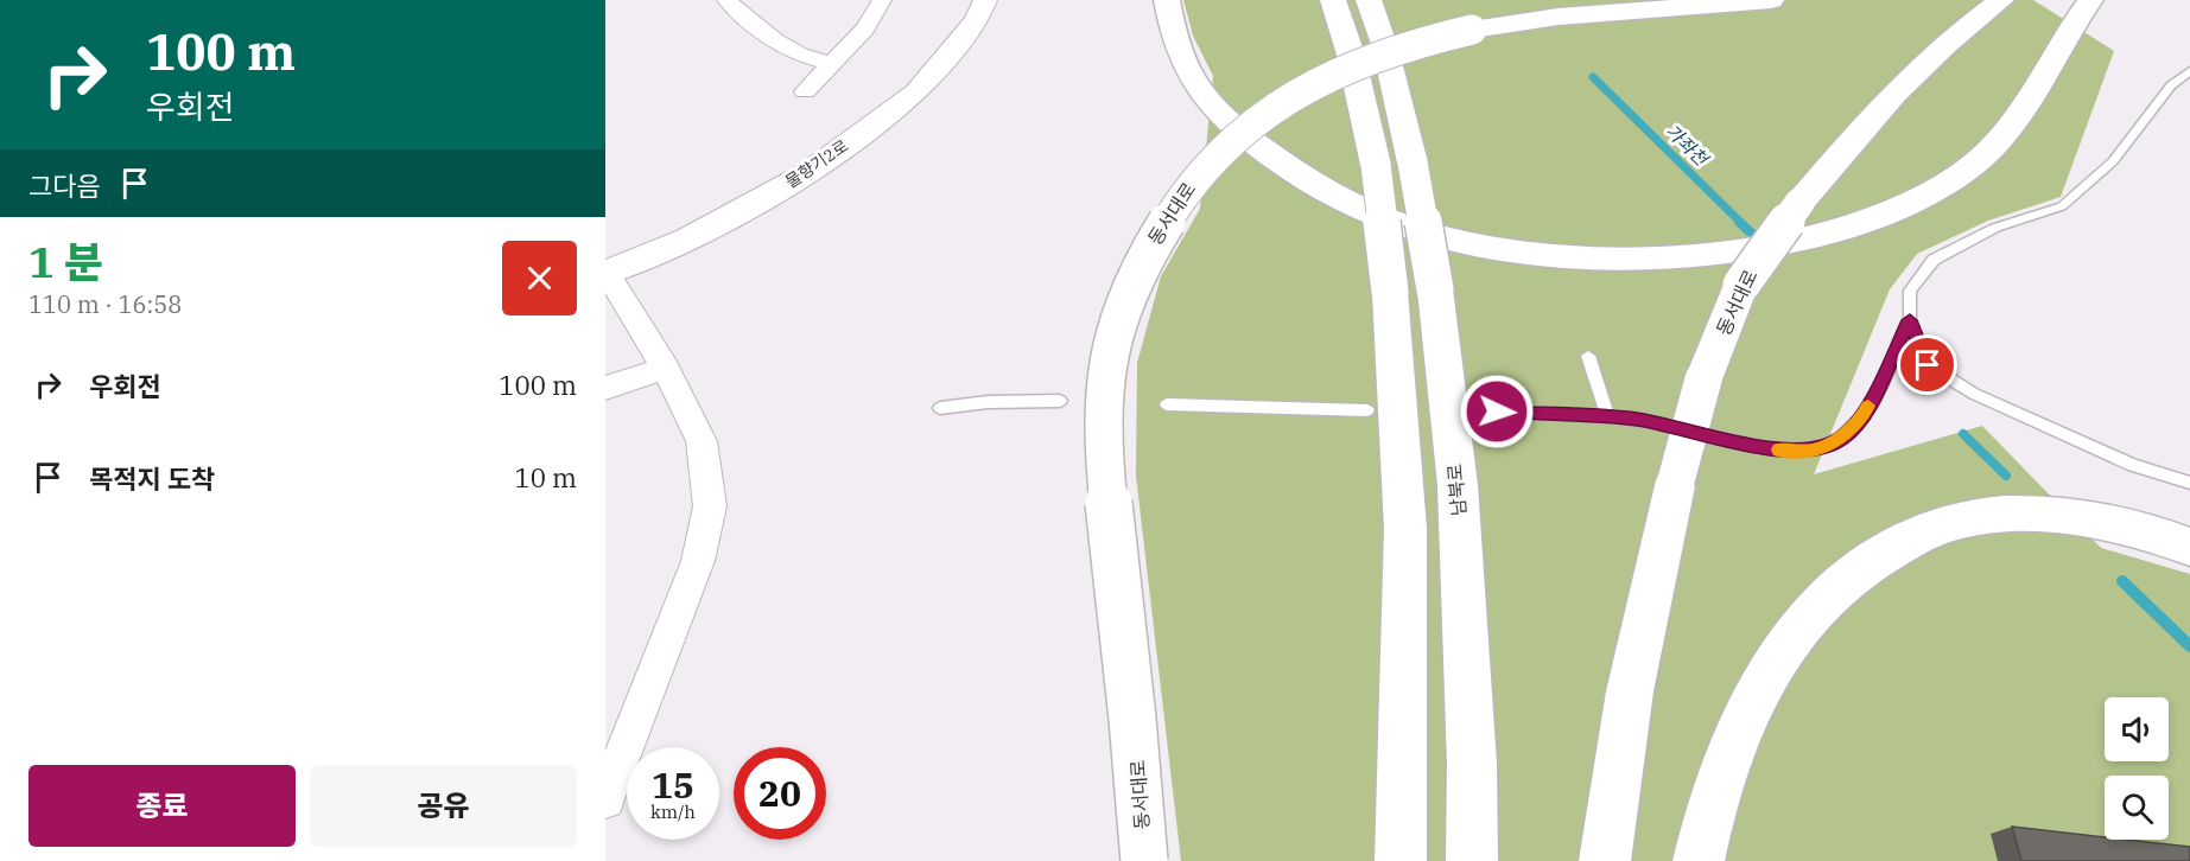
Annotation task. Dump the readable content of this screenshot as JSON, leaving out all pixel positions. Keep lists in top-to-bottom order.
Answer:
{
  "streets": {
    "main road": ["동서대로", "남북로"],
    "street": ["물향기2로"]
  },
  "water": ["가좌천"],
  "page": {
    "turn": ["100 m", "우회전"],
    "then": "그다음",
    "heading": ["1 분", "110 m · 16:58"],
    "list": [
      {
        "name": "우회전",
        "value": "100 m"
      },
      {
        "name": "목적지 도착",
        "value": "10 m"
      }
    ],
    "speed": "15 km/h",
    "limit": "20",
    "buttons": ["종료", "공유"]
  }
}
